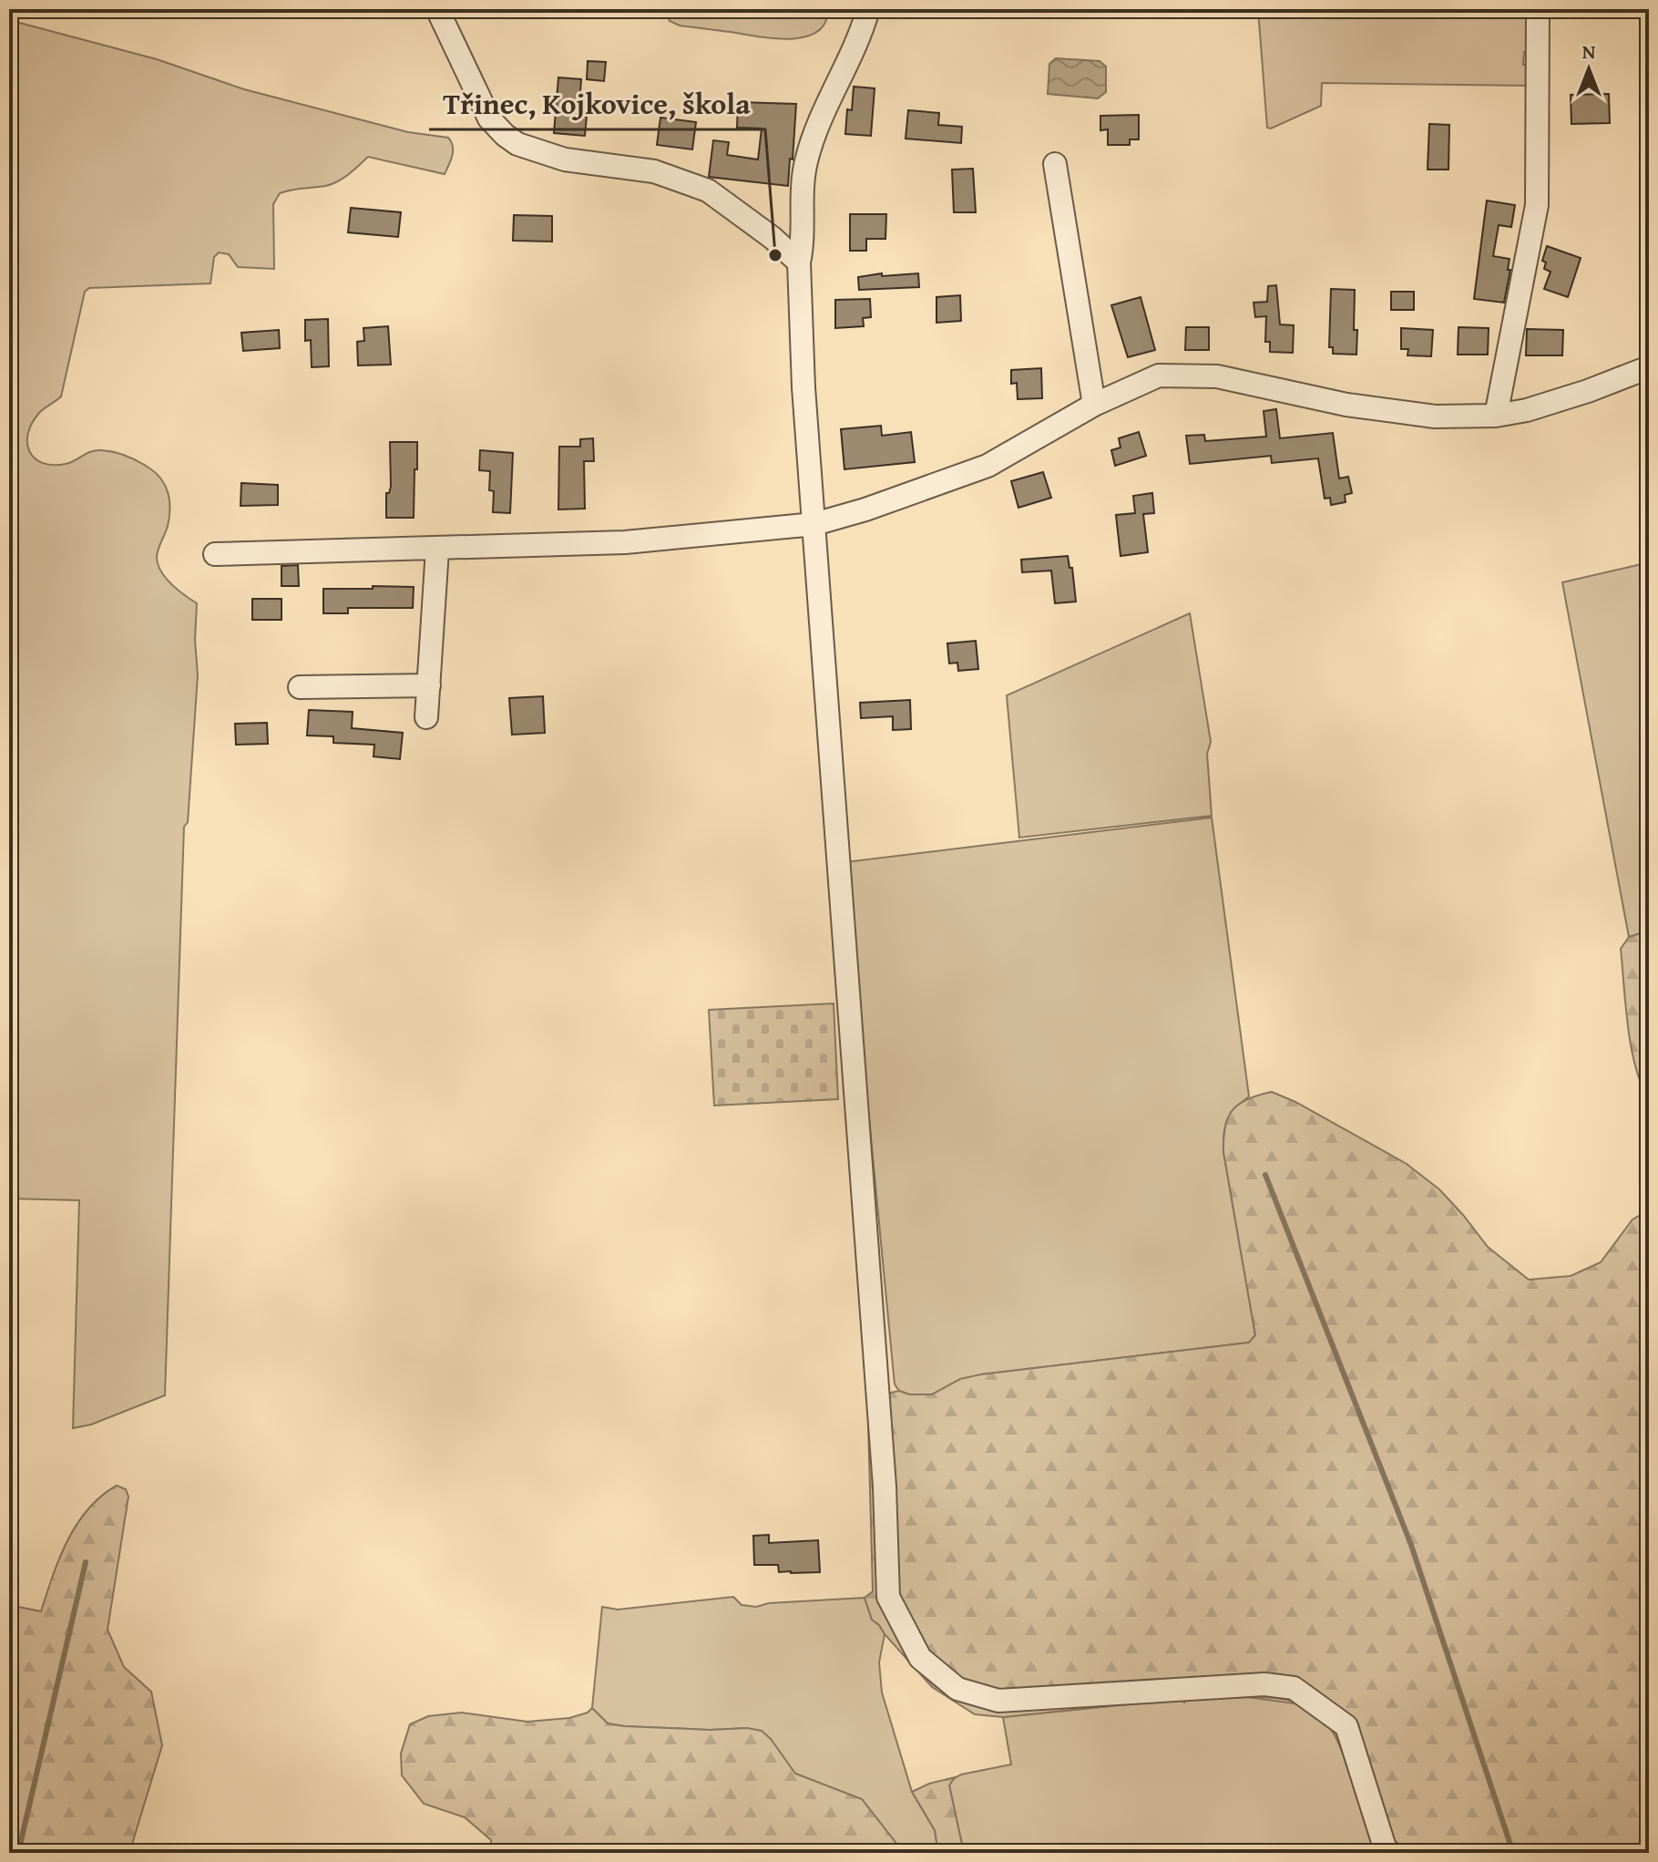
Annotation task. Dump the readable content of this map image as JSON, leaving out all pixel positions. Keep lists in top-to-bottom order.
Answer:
{
  "places": ["Třinec, Kojkovice, škola"],
  "north": "top"
}
